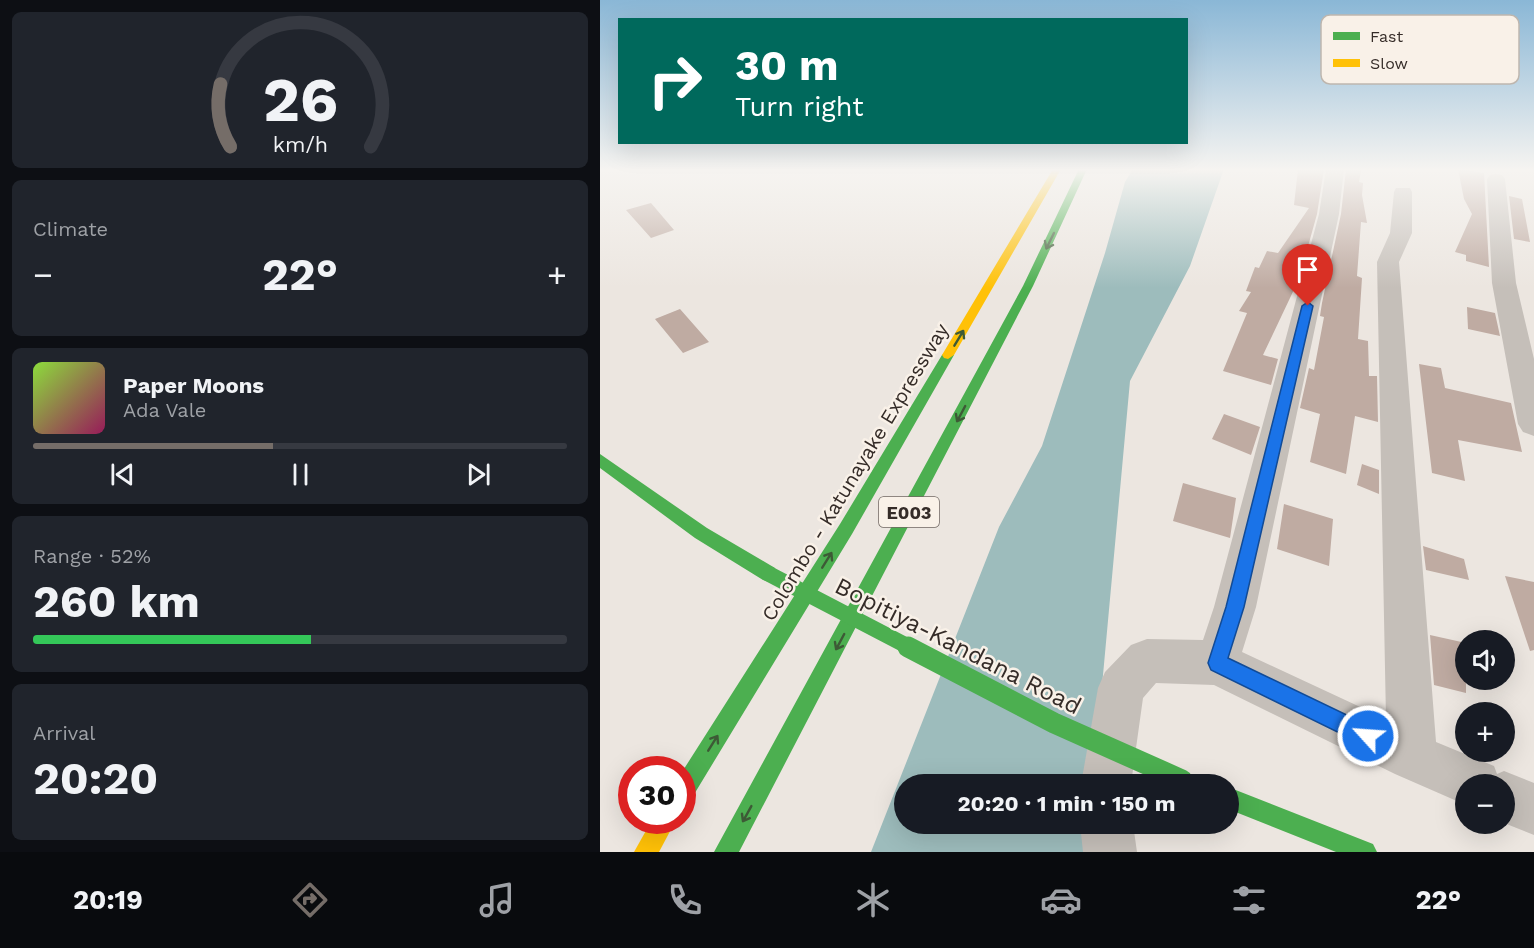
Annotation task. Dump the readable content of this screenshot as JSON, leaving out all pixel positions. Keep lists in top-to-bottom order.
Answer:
{
  "streets": {
    "main road": ["Colombo - Katunayake Expressway", "E003", "Bopitiya-Kandana Road"]
  },
  "legend": ["Fast", "Slow"],
  "page": {
    "turn": ["30 m", "Turn right"],
    "tile": [
      "Climate",
      ["Range · 52%", "260 km"],
      ["Arrival", "20:20"]
    ],
    "heat": ["−", "22°", "+"],
    "song": ["Paper Moons", "Ada Vale"],
    "map_buttons": ["+", "−"],
    "limit": "30",
    "trip": "20:20 · 1 min · 150 m",
    "tabs": ["20:19", "22°"],
    "gauge": ["26", "km/h"]
  }
}
